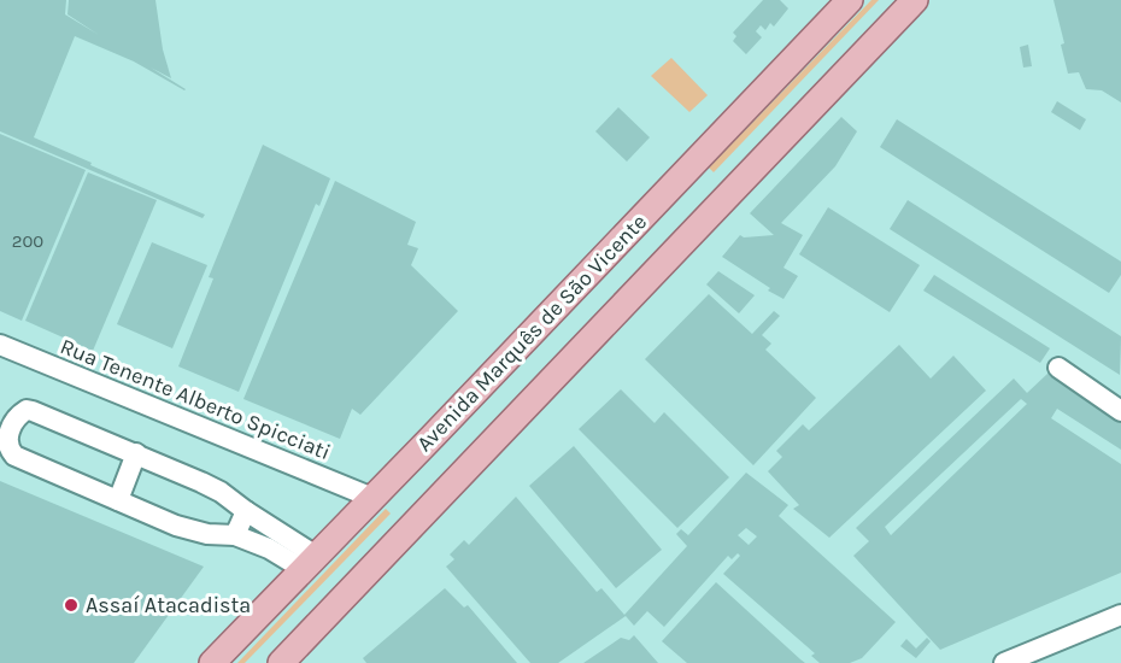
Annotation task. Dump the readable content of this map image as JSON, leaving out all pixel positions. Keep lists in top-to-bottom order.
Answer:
{
  "streets": {
    "main road": ["Avenida Marquês de São Vicente"],
    "street": ["Rua Tenente Alberto Spicciati"]
  },
  "crossings": [
    ["Avenida Marquês de São Vicente", "Rua Tenente Alberto Spicciati"]
  ],
  "places": ["Assaí Atacadista"],
  "house_numbers": ["200"]
}
